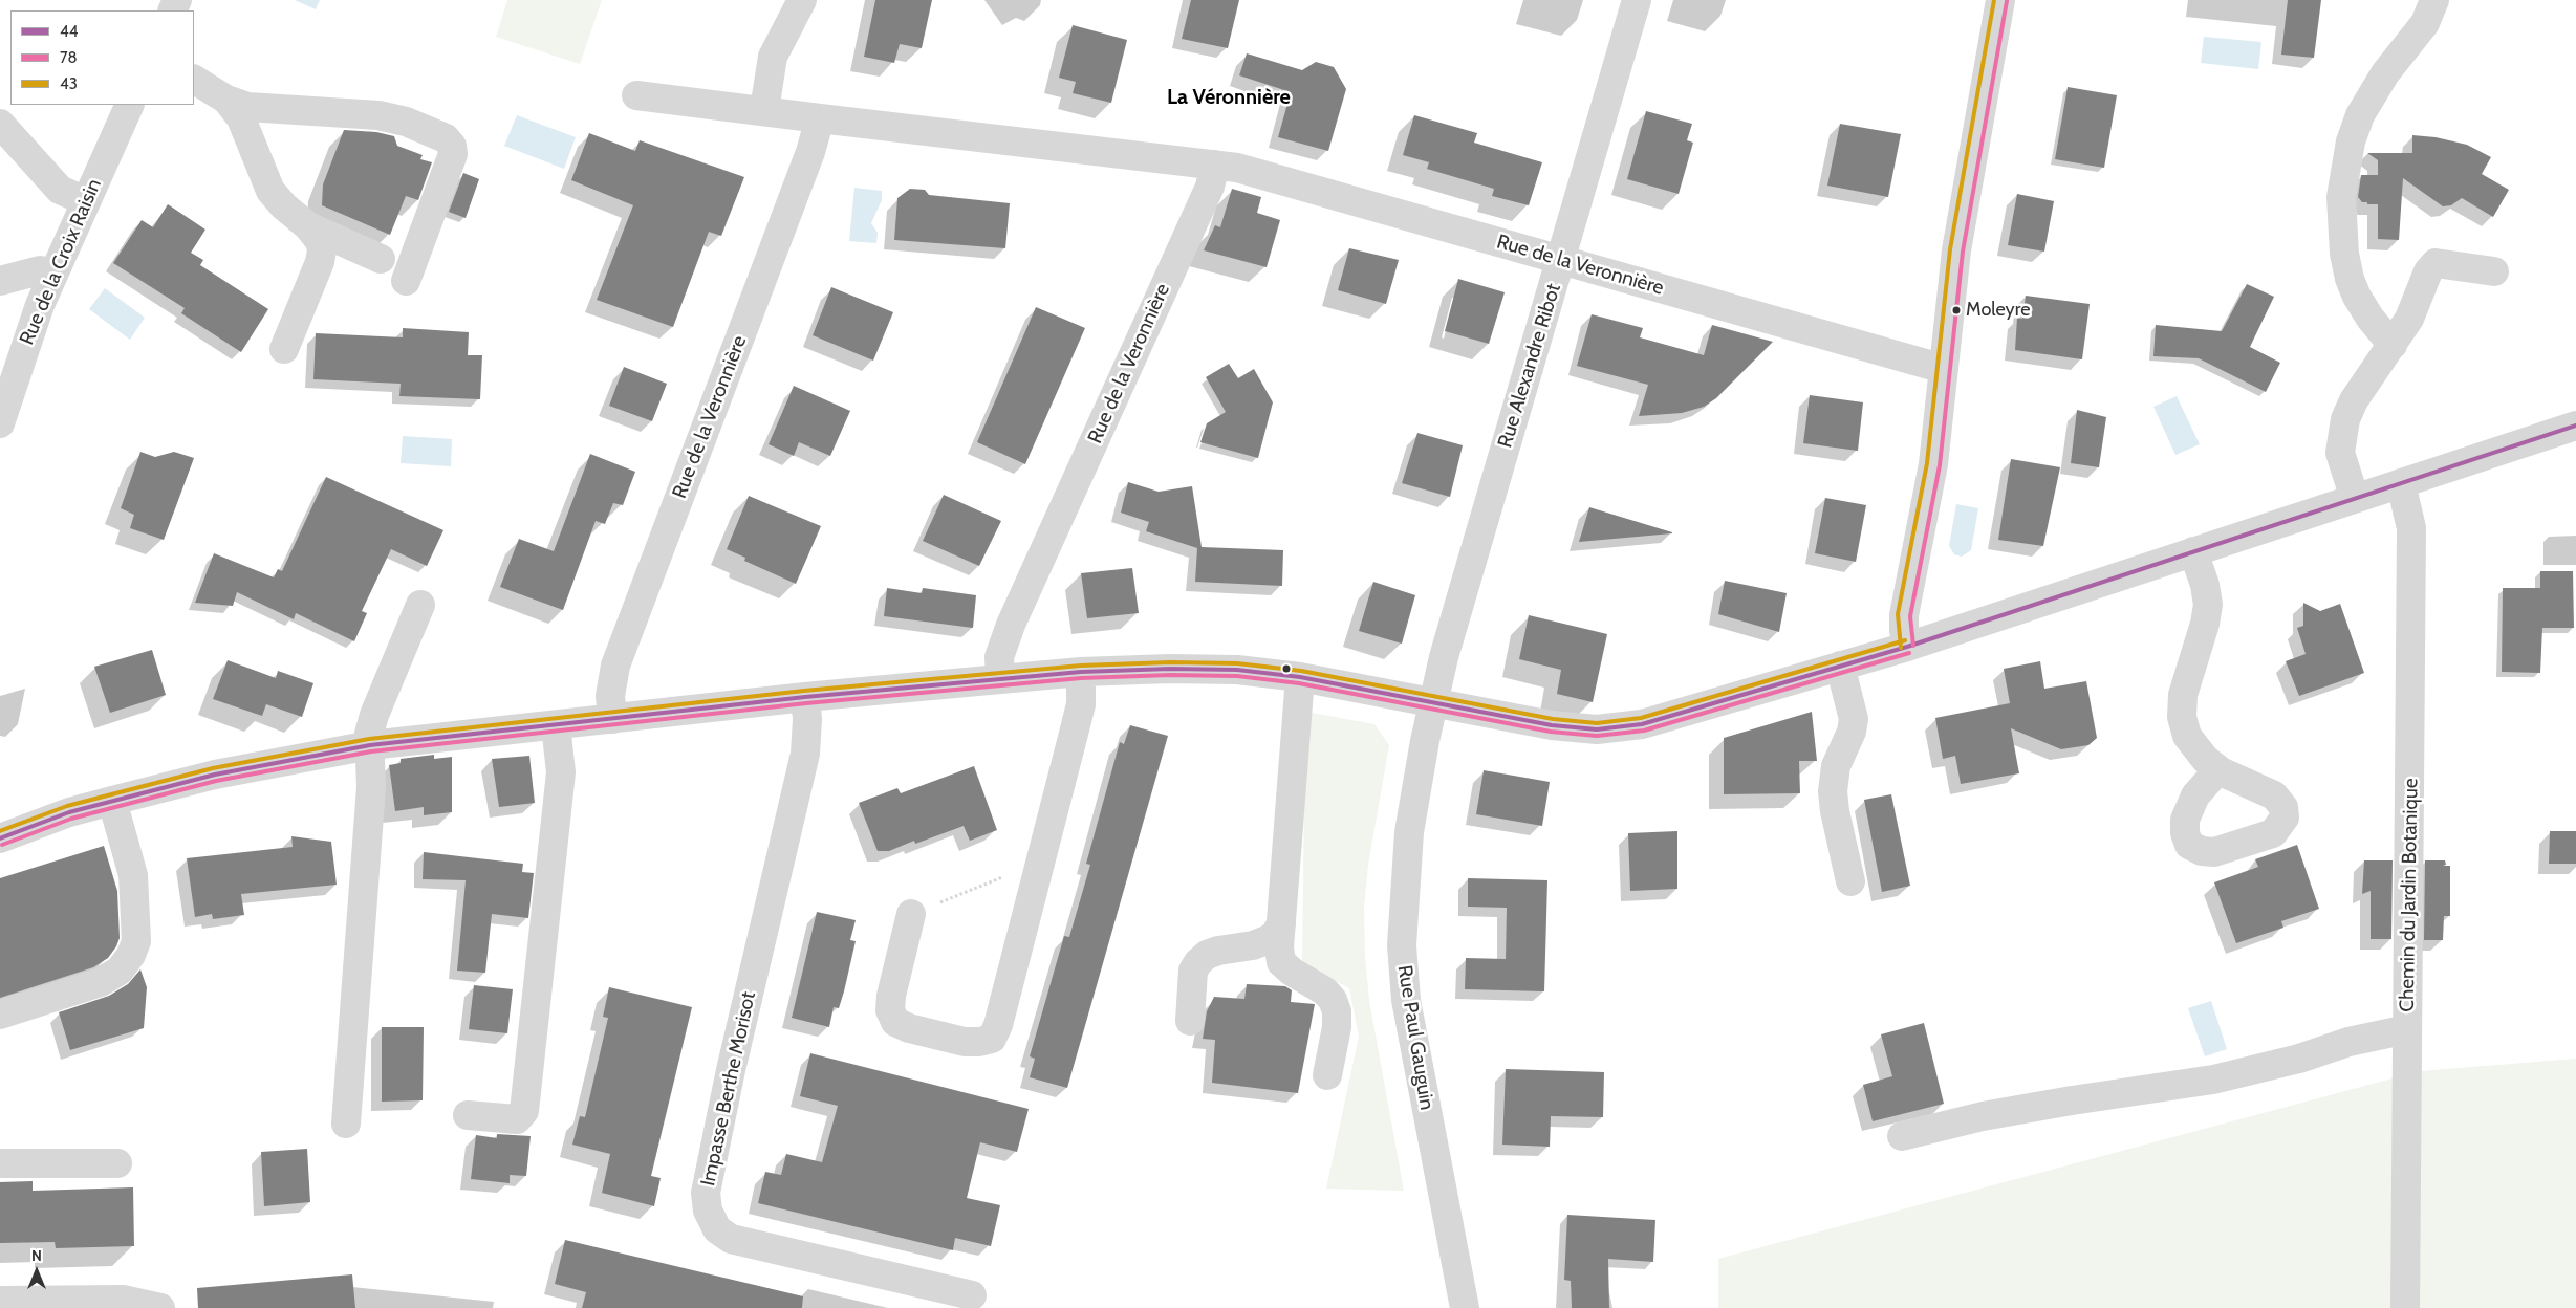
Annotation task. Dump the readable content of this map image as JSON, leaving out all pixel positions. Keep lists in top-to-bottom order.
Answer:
{
  "streets": {
    "street": [
      "Rue de la Croix Raisin",
      "Rue de la Veronnière",
      "Rue Alexandre Ribot",
      "Chemin du Jardin Botanique",
      "Rue Paul Gauguin",
      "Impasse Berthe Morisot"
    ]
  },
  "crossings": [
    ["Rue de la Veronnière", "Rue Alexandre Ribot"],
    ["Rue Alexandre Ribot", "Rue Paul Gauguin"]
  ],
  "districts": ["La Véronnière"],
  "places": ["Moleyre"],
  "lines": ["transit line 43", "transit line 78", "transit line 44"],
  "legend": ["44", "78", "43"],
  "north": "top"
}
